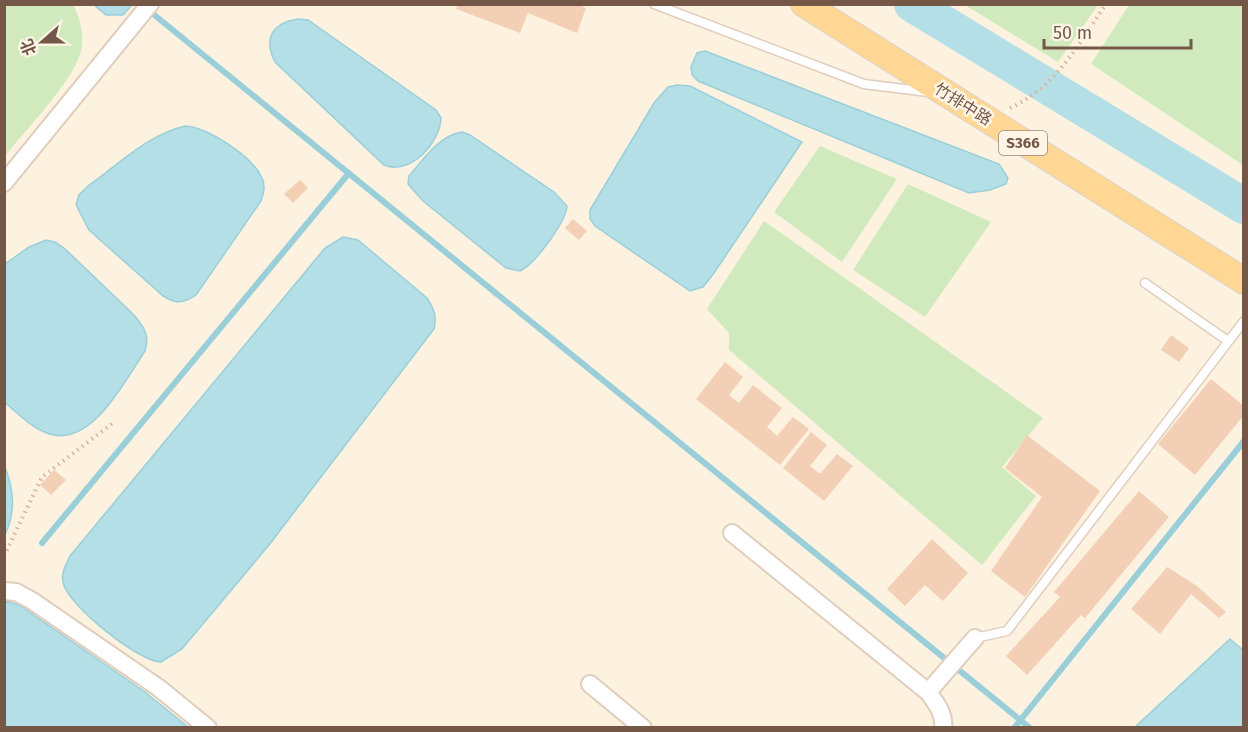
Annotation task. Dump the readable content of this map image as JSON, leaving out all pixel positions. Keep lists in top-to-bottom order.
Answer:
{
  "streets": {
    "main road": ["竹排中路", "S366"]
  },
  "scale_bar": "50 m",
  "north": "left"
}
